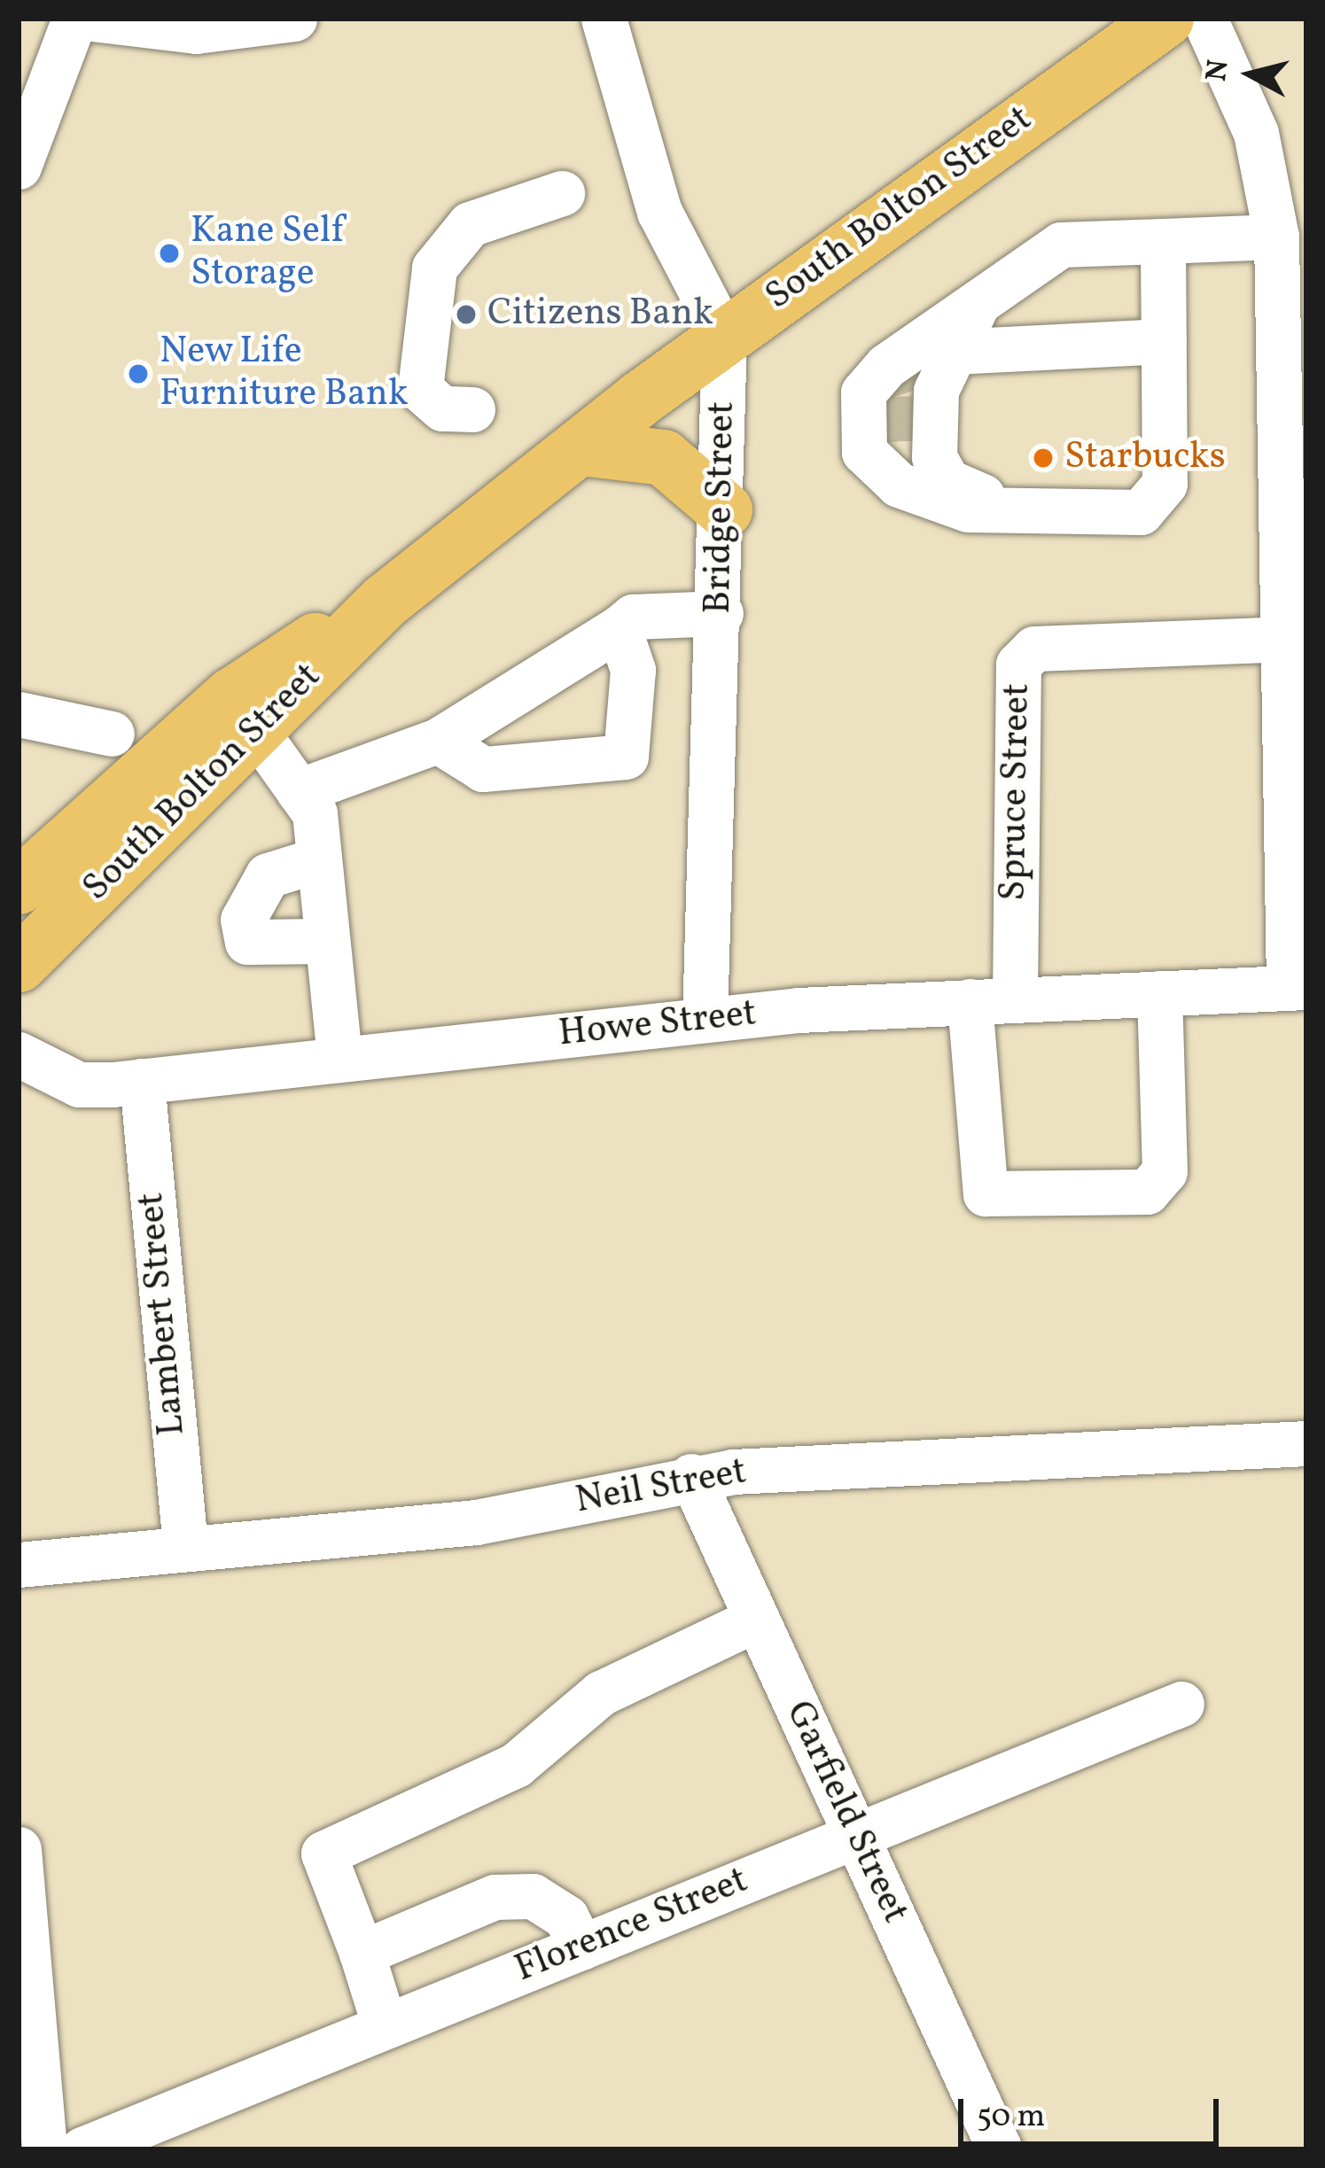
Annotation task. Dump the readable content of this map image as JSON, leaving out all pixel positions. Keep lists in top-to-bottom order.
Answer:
{
  "streets": {
    "main road": ["South Bolton Street"],
    "street": [
      "Bridge Street",
      "Spruce Street",
      "Howe Street",
      "Lambert Street",
      "Neil Street",
      "Garfield Street",
      "Florence Street"
    ]
  },
  "crossings": [
    ["South Bolton Street", "Bridge Street"],
    ["Bridge Street", "Howe Street"],
    ["Spruce Street", "Howe Street"],
    ["Howe Street", "Lambert Street"],
    ["Lambert Street", "Neil Street"],
    ["Neil Street", "Garfield Street"],
    ["Garfield Street", "Florence Street"]
  ],
  "places": [
    "Kane Self Storage",
    "Citizens Bank",
    "New Life Furniture Bank",
    "Starbucks"
  ],
  "scale_bar": "50 m",
  "north": "left"
}
